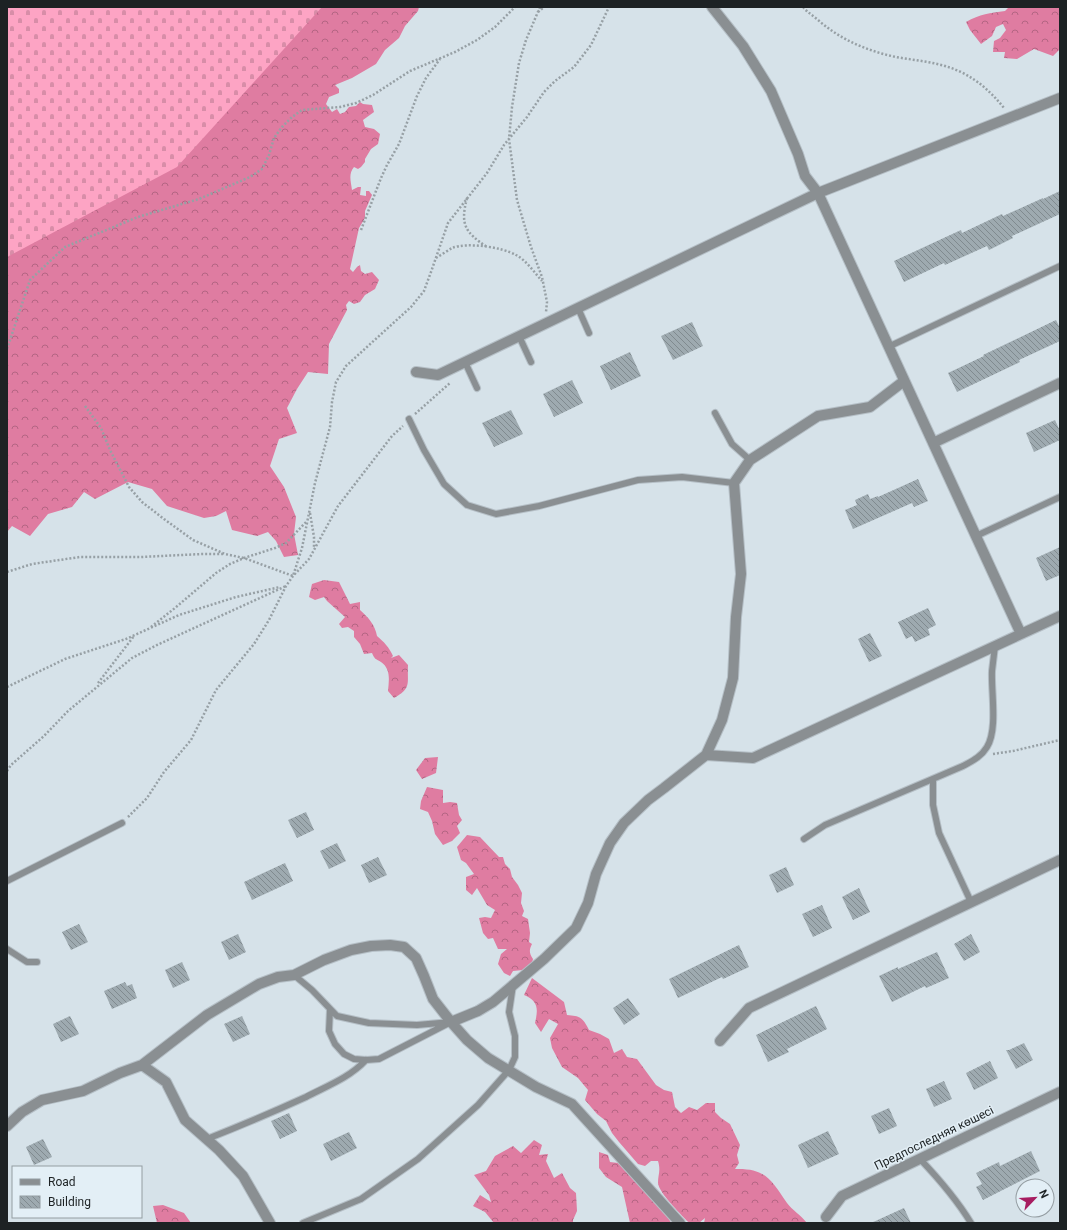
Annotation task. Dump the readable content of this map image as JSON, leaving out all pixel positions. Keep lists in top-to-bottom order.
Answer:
{
  "streets": {
    "street": ["Предпоследняя көшесі"]
  },
  "legend": ["Road", "Building"],
  "north": "top right"
}
